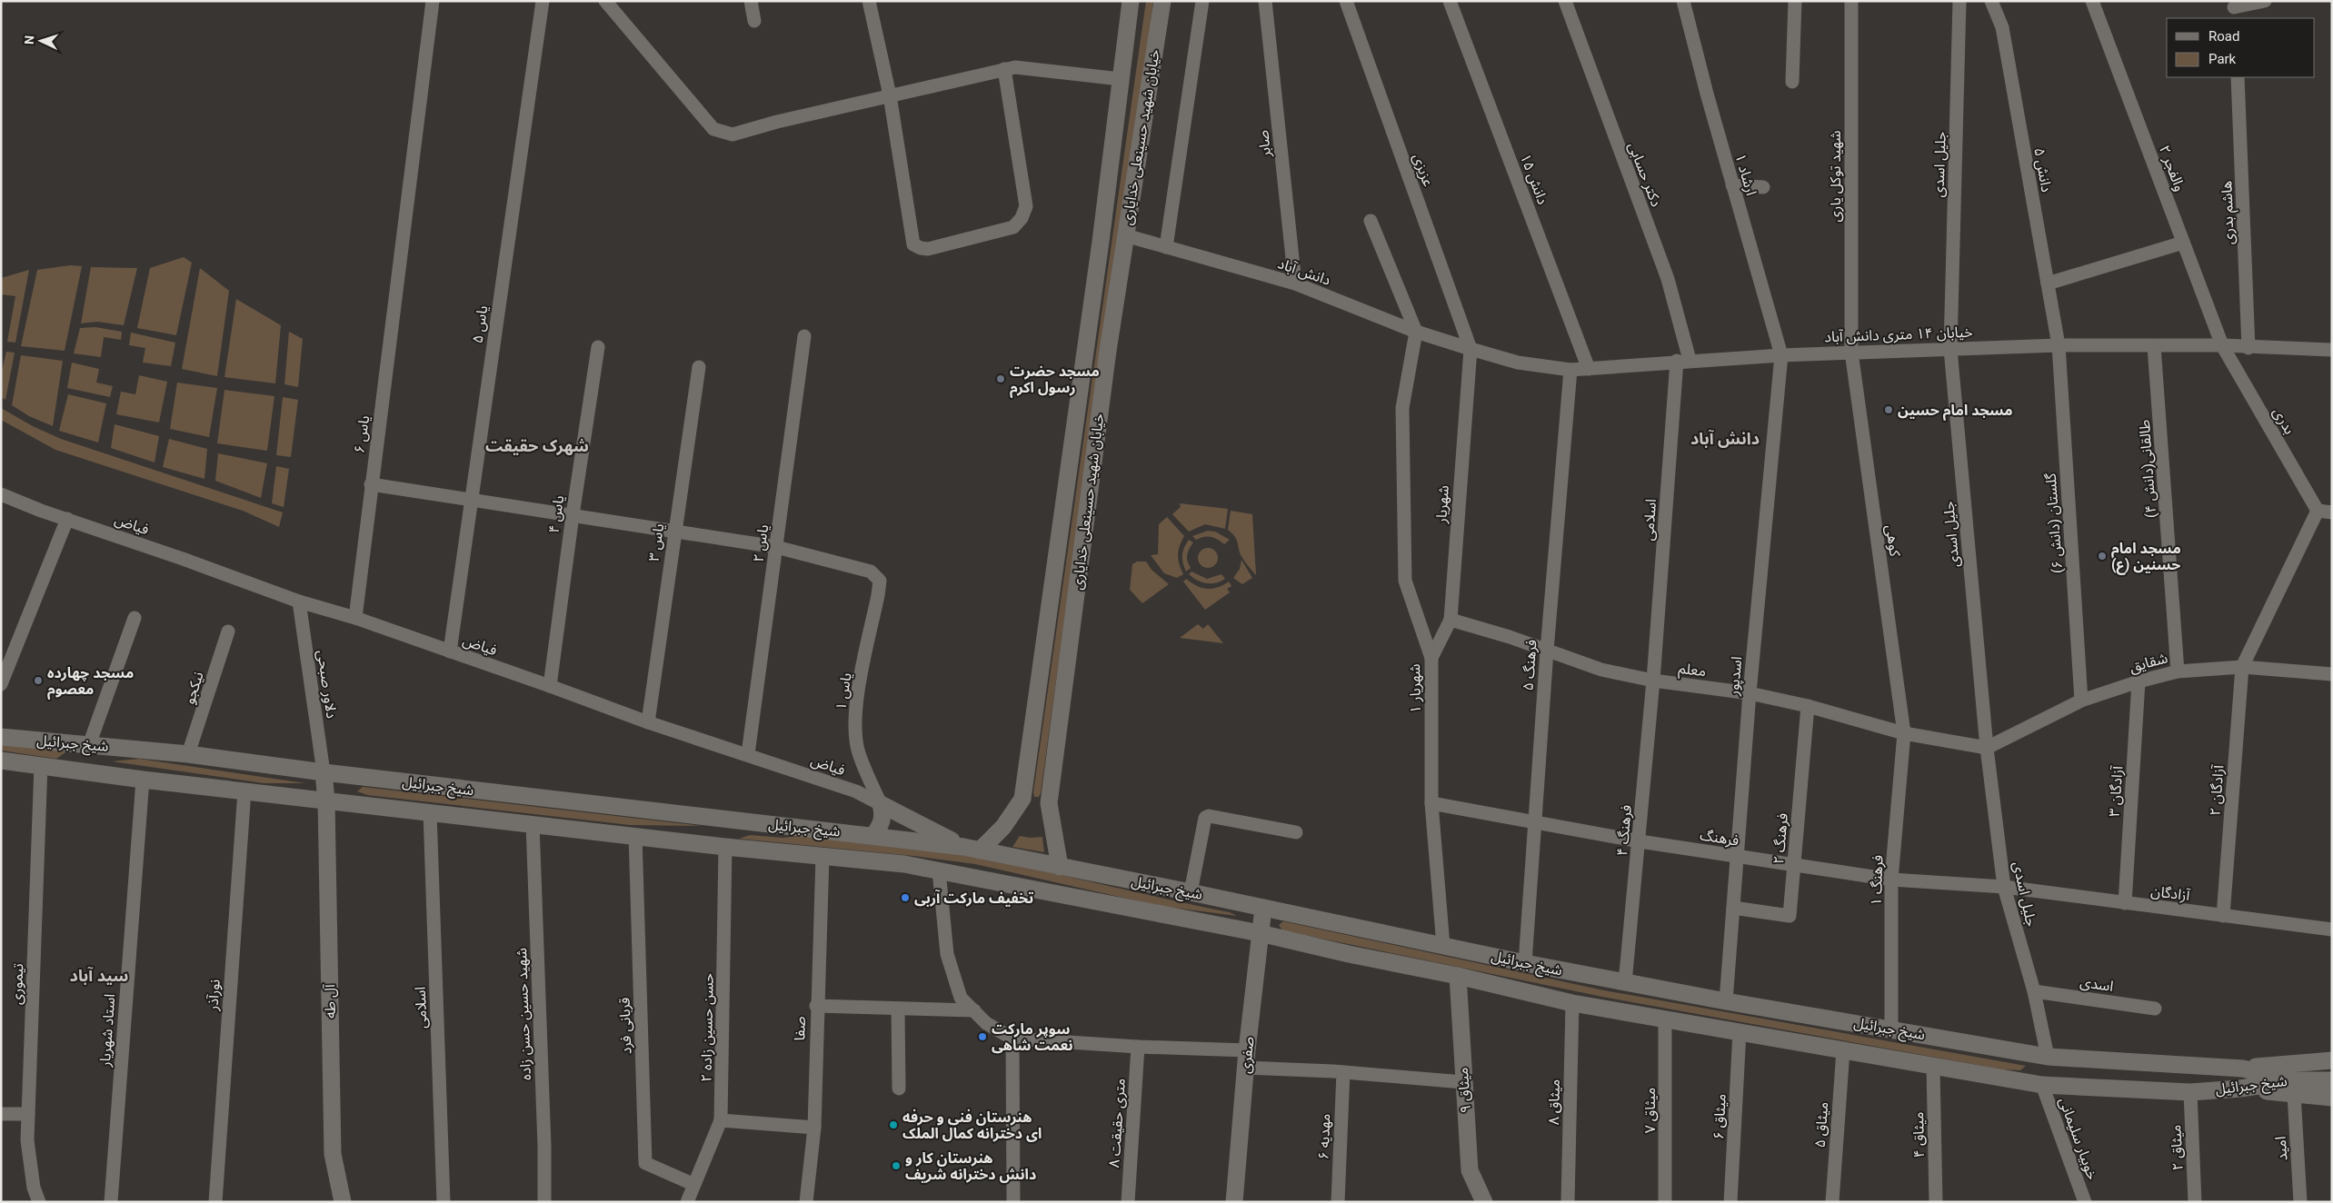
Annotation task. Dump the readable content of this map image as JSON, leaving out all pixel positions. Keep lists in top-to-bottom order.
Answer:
{
  "streets": {
    "street": [
      "خیابان شهید حسینعلی خدایاری",
      "صابر",
      "جلیل اسدی",
      "والفجر ۲",
      "عزیزی",
      "دانش ۵",
      "دکتر حسابی",
      "ارشاد ۱",
      "شهید توکل یاری",
      "دانش ۱۵",
      "هاشم بدری",
      "دانش آباد",
      "یاس ۵",
      "خیابان ۱۴ متری دانش آباد",
      "بدری",
      "یاس ۶",
      "طالقانی(دانش ۴)",
      "شهریار",
      "یاس ۴",
      "اسلامی",
      "گلستان (دانش ۶)",
      "فیاض",
      "کوهی",
      "یاس ۳",
      "یاس ۲",
      "شقایق",
      "فرهنگ ۵",
      "معلم",
      "اسدپور",
      "دلاور صبحی",
      "نیکجو",
      "شهریار ۱",
      "یاس ۱",
      "شیخ جبرائیل",
      "آزادگان ۲",
      "آزادگان ۳",
      "فرهنگ ۴",
      "فرهنگ",
      "فرهنگ ۲",
      "فرهنگ ۱",
      "آزادگان",
      "تیموری",
      "اسدی",
      "نورآذر",
      "آل طه",
      "شهید حسین حسن زاده",
      "قربانی فرد",
      "حسن حسین زاده ۲",
      "صفا",
      "استاد شهریار",
      "صفری",
      "میثاق ۹",
      "میثاق ۸",
      "میثاق ۷",
      "میثاق ۶",
      "۸ متری حقیقت",
      "میثاق ۵",
      "میثاق ۴",
      "مهدیه ۶",
      "خوبیار سلیمانی",
      "میثاق ۲",
      "امید"
    ]
  },
  "crossings": [
    ["خیابان شهید حسینعلی خدایاری", "دانش آباد"],
    ["خیابان شهید حسینعلی خدایاری", "شیخ جبرائیل"],
    ["صابر", "دانش آباد"],
    ["جلیل اسدی", "خیابان ۱۴ متری دانش آباد"],
    ["جلیل اسدی", "شقایق"],
    ["جلیل اسدی", "معلم"],
    ["جلیل اسدی", "شیخ جبرائیل"],
    ["جلیل اسدی", "فرهنگ"],
    ["جلیل اسدی", "آزادگان"],
    ["جلیل اسدی", "اسدی"],
    ["والفجر ۲", "خیابان ۱۴ متری دانش آباد"],
    ["والفجر ۲", "بدری"],
    ["عزیزی", "دانش آباد"],
    ["عزیزی", "خیابان ۱۴ متری دانش آباد"],
    ["عزیزی", "شهریار"],
    ["دانش ۵", "خیابان ۱۴ متری دانش آباد"],
    ["دانش ۵", "گلستان (دانش ۶)"],
    ["دکتر حسابی", "خیابان ۱۴ متری دانش آباد"],
    ["دکتر حسابی", "اسلامی"],
    ["ارشاد ۱", "خیابان ۱۴ متری دانش آباد"],
    ["ارشاد ۱", "اسدپور"],
    ["شهید توکل یاری", "خیابان ۱۴ متری دانش آباد"],
    ["شهید توکل یاری", "کوهی"],
    ["دانش ۱۵", "خیابان ۱۴ متری دانش آباد"],
    ["هاشم بدری", "خیابان ۱۴ متری دانش آباد"],
    ["دانش آباد", "خیابان ۱۴ متری دانش آباد"],
    ["دانش آباد", "شهریار"],
    ["دانش آباد", "شهریار ۱"],
    ["یاس ۵", "فیاض"],
    ["خیابان ۱۴ متری دانش آباد", "بدری"],
    ["خیابان ۱۴ متری دانش آباد", "طالقانی(دانش ۴)"],
    ["خیابان ۱۴ متری دانش آباد", "شهریار"],
    ["خیابان ۱۴ متری دانش آباد", "اسلامی"],
    ["خیابان ۱۴ متری دانش آباد", "گلستان (دانش ۶)"],
    ["خیابان ۱۴ متری دانش آباد", "کوهی"],
    ["خیابان ۱۴ متری دانش آباد", "فرهنگ ۵"],
    ["خیابان ۱۴ متری دانش آباد", "اسدپور"],
    ["یاس ۶", "فیاض"],
    ["طالقانی(دانش ۴)", "شقایق"],
    ["شهریار", "معلم"],
    ["شهریار", "شهریار ۱"],
    ["یاس ۴", "فیاض"],
    ["اسلامی", "معلم"],
    ["اسلامی", "شیخ جبرائیل"],
    ["اسلامی", "فرهنگ ۴"],
    ["گلستان (دانش ۶)", "شقایق"],
    ["فیاض", "یاس ۳"],
    ["فیاض", "یاس ۲"],
    ["فیاض", "دلاور صبحی"],
    ["فیاض", "یاس ۱"],
    ["کوهی", "معلم"],
    ["کوهی", "فرهنگ ۱"],
    ["یاس ۲", "یاس ۱"],
    ["شقایق", "معلم"],
    ["شقایق", "آزادگان ۲"],
    ["شقایق", "آزادگان ۳"],
    ["فرهنگ ۵", "معلم"],
    ["فرهنگ ۵", "شیخ جبرائیل"],
    ["فرهنگ ۵", "فرهنگ"],
    ["معلم", "اسدپور"],
    ["معلم", "فرهنگ ۴"],
    ["معلم", "فرهنگ ۲"],
    ["معلم", "فرهنگ ۱"],
    ["اسدپور", "شیخ جبرائیل"],
    ["اسدپور", "فرهنگ"],
    ["اسدپور", "فرهنگ ۲"],
    ["دلاور صبحی", "شیخ جبرائیل"],
    ["دلاور صبحی", "آل طه"],
    ["نیکجو", "شیخ جبرائیل"],
    ["شهریار ۱", "شیخ جبرائیل"],
    ["شهریار ۱", "فرهنگ"],
    ["شیخ جبرائیل", "فرهنگ ۴"],
    ["شیخ جبرائیل", "فرهنگ ۱"],
    ["شیخ جبرائیل", "تیموری"],
    ["شیخ جبرائیل", "نورآذر"],
    ["شیخ جبرائیل", "آل طه"],
    ["شیخ جبرائیل", "شهید حسین حسن زاده"],
    ["شیخ جبرائیل", "قربانی فرد"],
    ["شیخ جبرائیل", "حسن حسین زاده ۲"],
    ["شیخ جبرائیل", "صفا"],
    ["شیخ جبرائیل", "استاد شهریار"],
    ["شیخ جبرائیل", "صفری"],
    ["شیخ جبرائیل", "میثاق ۹"],
    ["شیخ جبرائیل", "میثاق ۸"],
    ["شیخ جبرائیل", "میثاق ۷"],
    ["شیخ جبرائیل", "میثاق ۶"],
    ["شیخ جبرائیل", "میثاق ۵"],
    ["شیخ جبرائیل", "میثاق ۴"],
    ["شیخ جبرائیل", "خوبیار سلیمانی"],
    ["شیخ جبرائیل", "میثاق ۲"],
    ["شیخ جبرائیل", "امید"],
    ["آزادگان ۲", "آزادگان"],
    ["آزادگان ۳", "آزادگان"],
    ["فرهنگ ۴", "فرهنگ"],
    ["فرهنگ", "فرهنگ ۲"],
    ["فرهنگ", "فرهنگ ۱"],
    ["فرهنگ", "آزادگان"],
    ["قربانی فرد", "حسن حسین زاده ۲"]
  ],
  "districts": ["دانش آباد", "شهرک حقیقت", "سید آباد"],
  "places": [
    "مسجد حضرت رسول اکرم",
    "مسجد امام حسین",
    "مسجد امام حسنین (ع)",
    "مسجد چهارده معصوم",
    "تخفیف مارکت آربی",
    "سوپر مارکت نعمت شاهی",
    "هنرستان فنی و حرفه ای دخترانه کمال الملک",
    "هنرستان کار و دانش دخترانه شریف"
  ],
  "legend": ["Road", "Park"],
  "north": "left"
}
